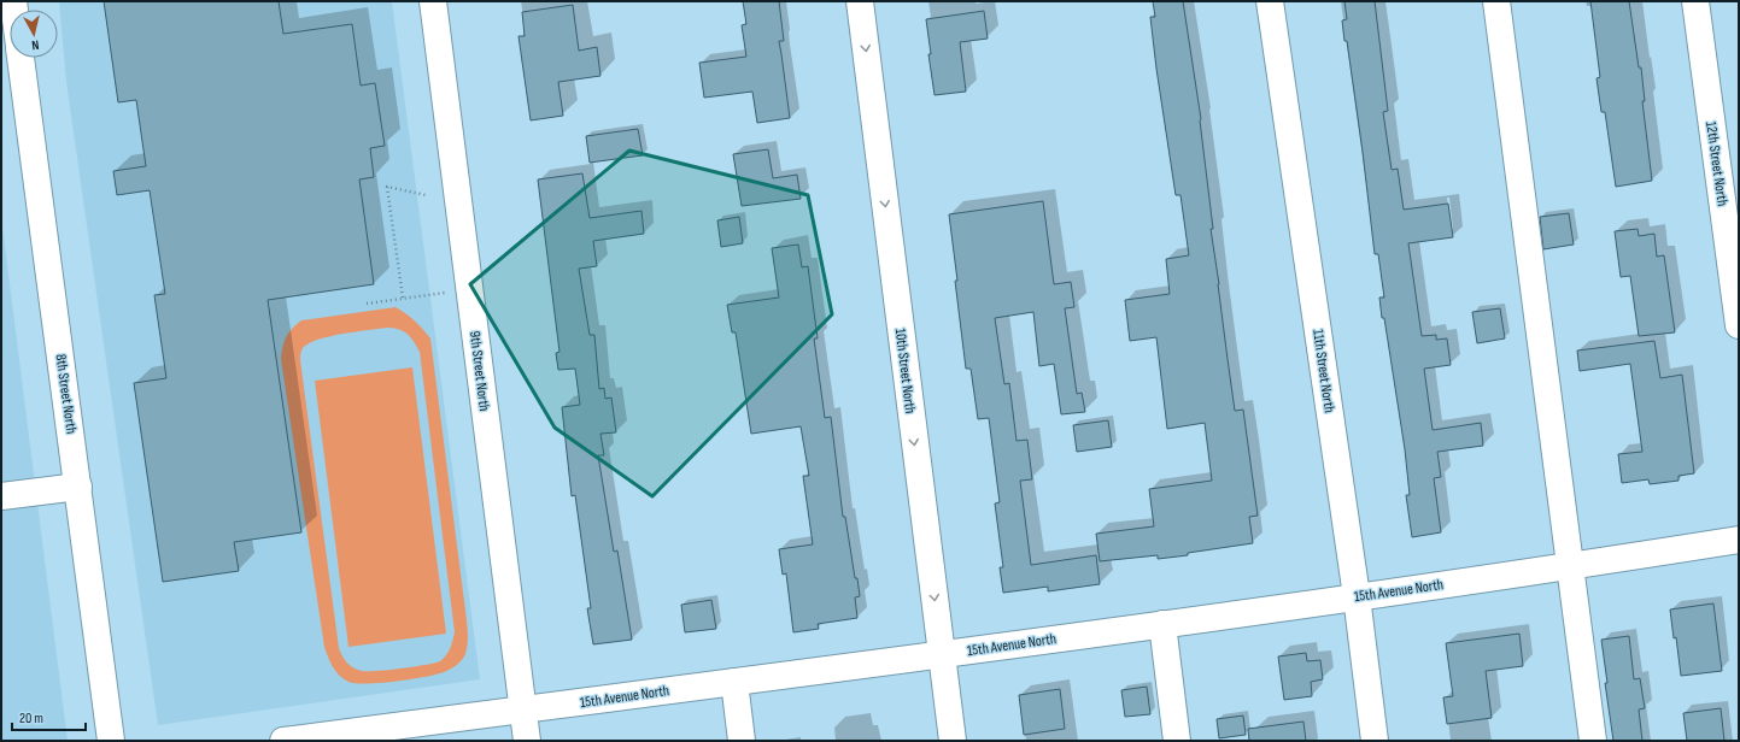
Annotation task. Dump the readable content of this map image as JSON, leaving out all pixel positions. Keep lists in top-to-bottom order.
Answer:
{
  "streets": {
    "street": [
      "12th Street North",
      "9th Street North",
      "10th Street North",
      "11th Street North",
      "8th Street North",
      "15th Avenue North"
    ]
  },
  "crossings": [
    ["9th Street North", "15th Avenue North"],
    ["10th Street North", "15th Avenue North"],
    ["11th Street North", "15th Avenue North"]
  ],
  "one_way": ["10th Street North"],
  "scale_bar": "20 m",
  "north": "bottom"
}
